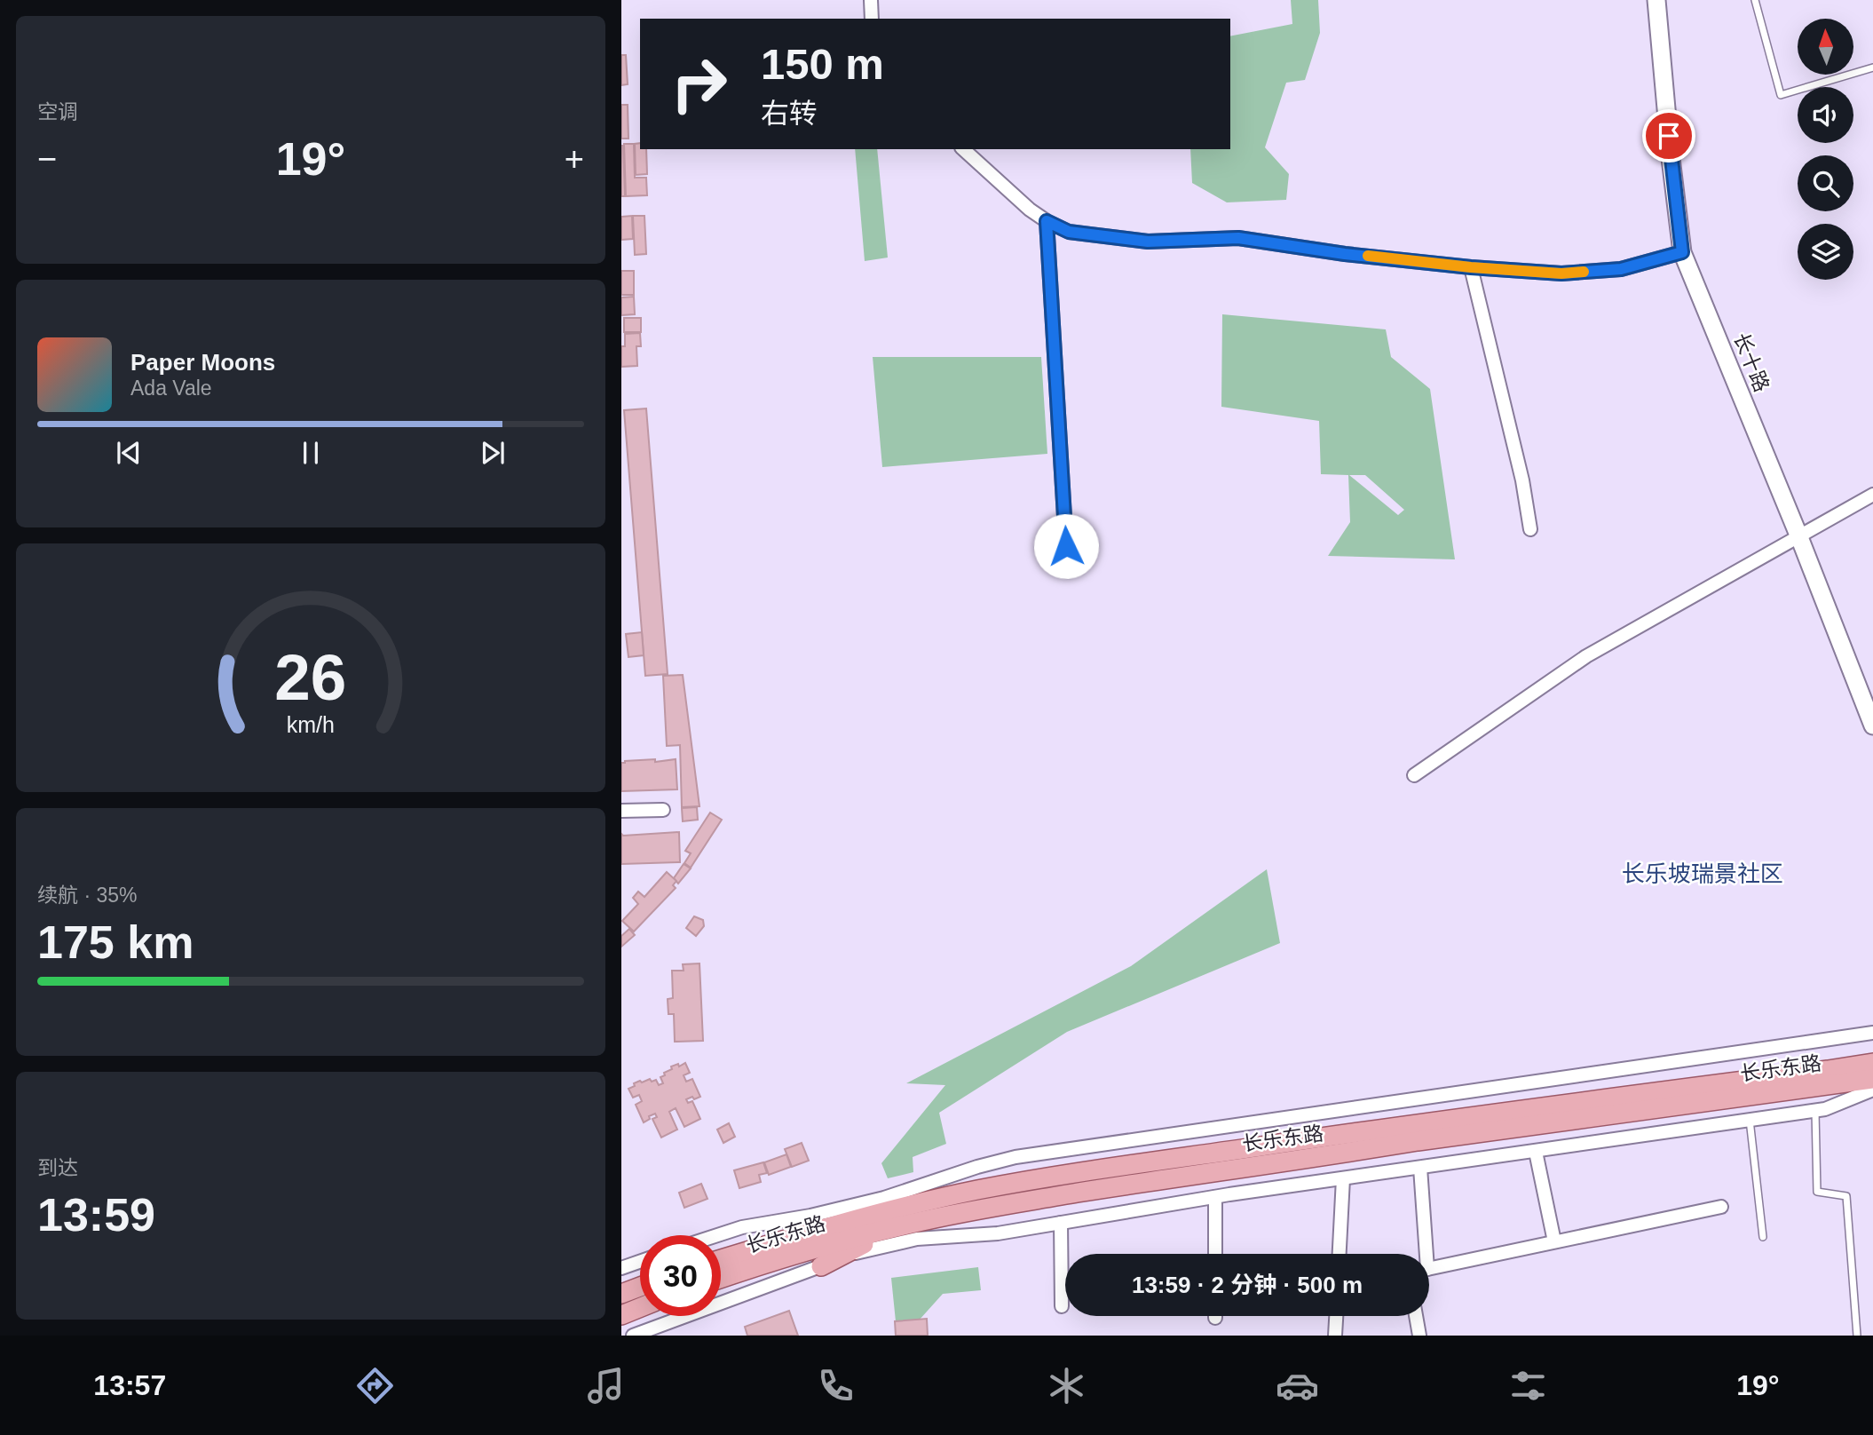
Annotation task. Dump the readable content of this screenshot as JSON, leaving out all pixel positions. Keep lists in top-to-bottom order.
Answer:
{
  "streets": {
    "main road": ["长乐东路"],
    "street": ["长十路"]
  },
  "districts": ["长乐坡瑞景社区"],
  "north": "top",
  "page": {
    "tile": [
      "空调",
      ["续航 · 35%", "175 km"],
      ["到达", "13:59"]
    ],
    "turn": ["150 m", "右转"],
    "heat": ["−", "19°", "+"],
    "song": ["Paper Moons", "Ada Vale"],
    "limit": "30",
    "trip": "13:59 · 2 分钟 · 500 m",
    "tabs": ["13:57", "19°"],
    "gauge": ["26", "km/h"]
  }
}
